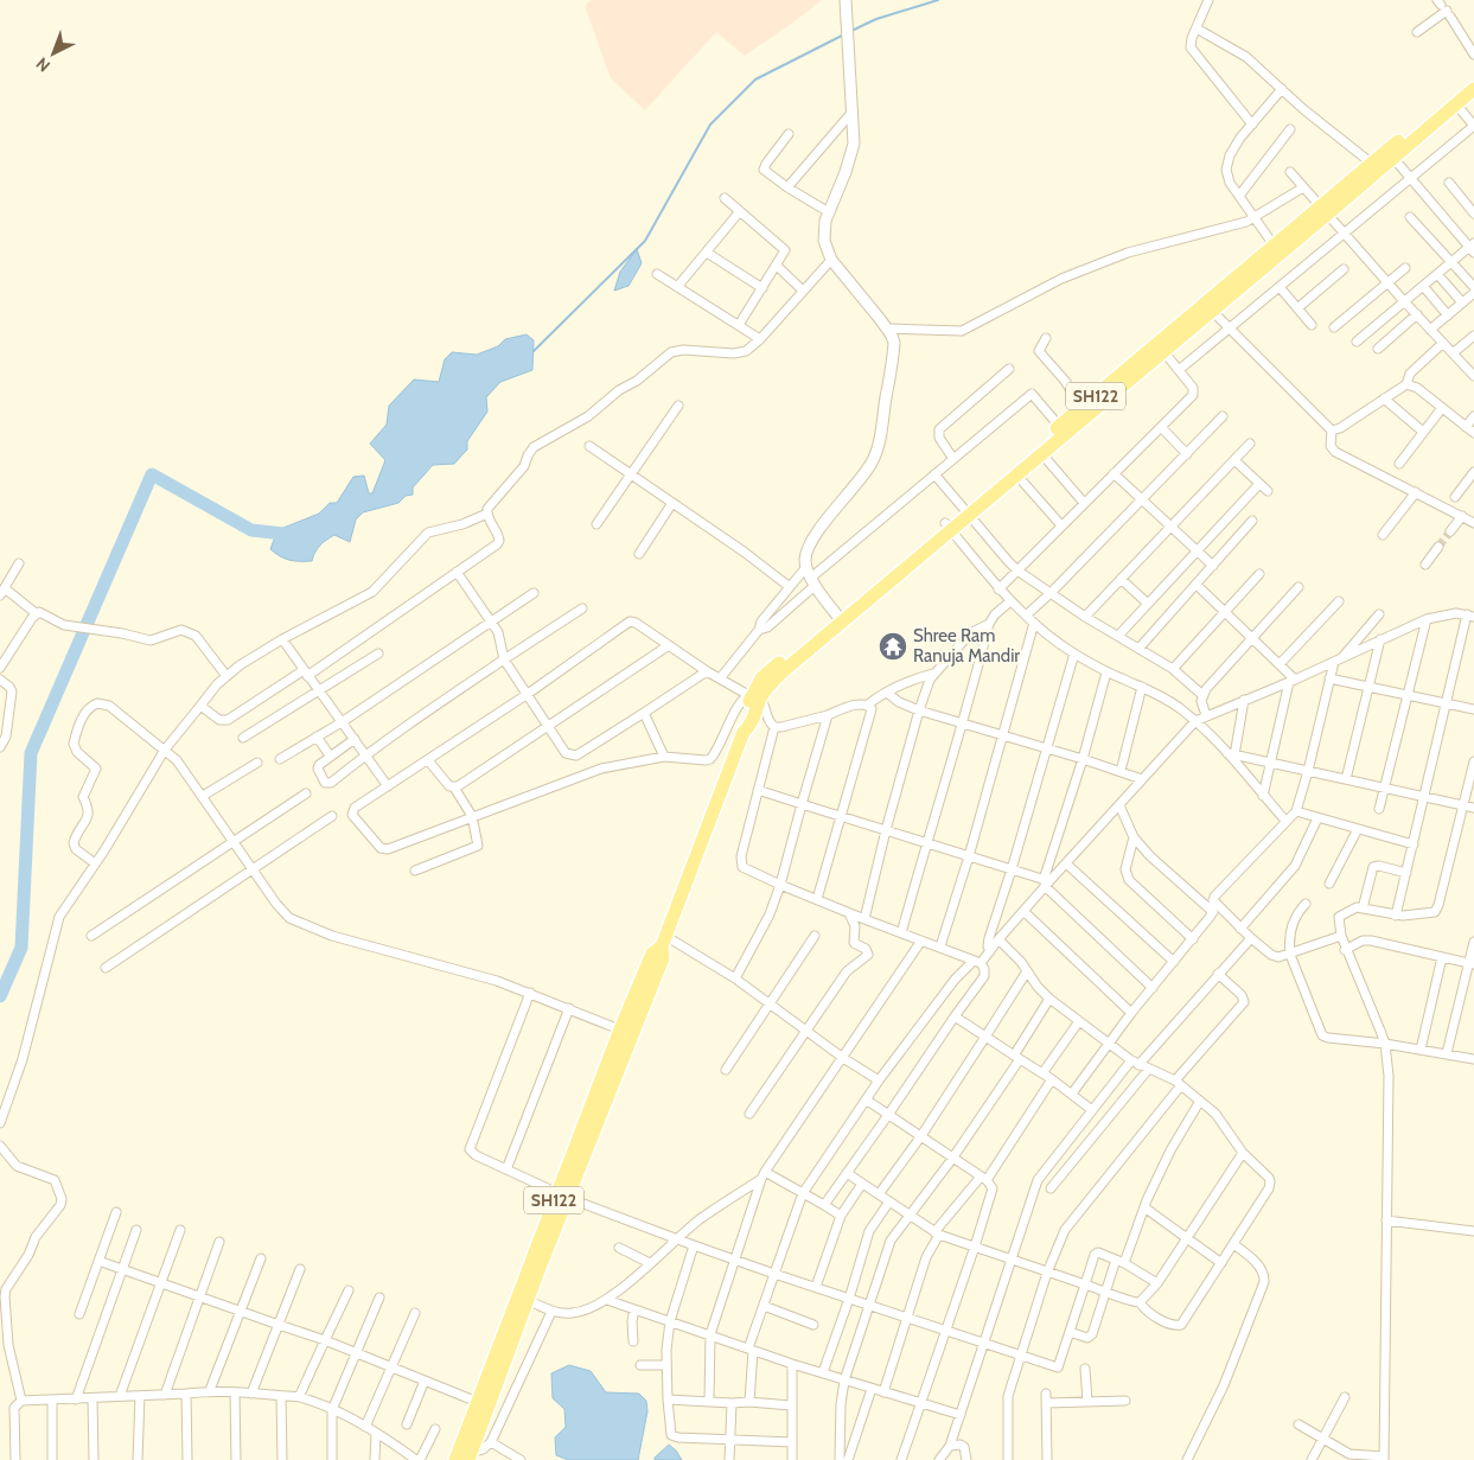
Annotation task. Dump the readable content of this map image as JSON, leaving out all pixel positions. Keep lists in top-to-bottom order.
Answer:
{
  "streets": {
    "main road": ["SH122"]
  },
  "places": {
    "temple": ["Shree Ram Ranuja Mandir"]
  },
  "north": "bottom left"
}
